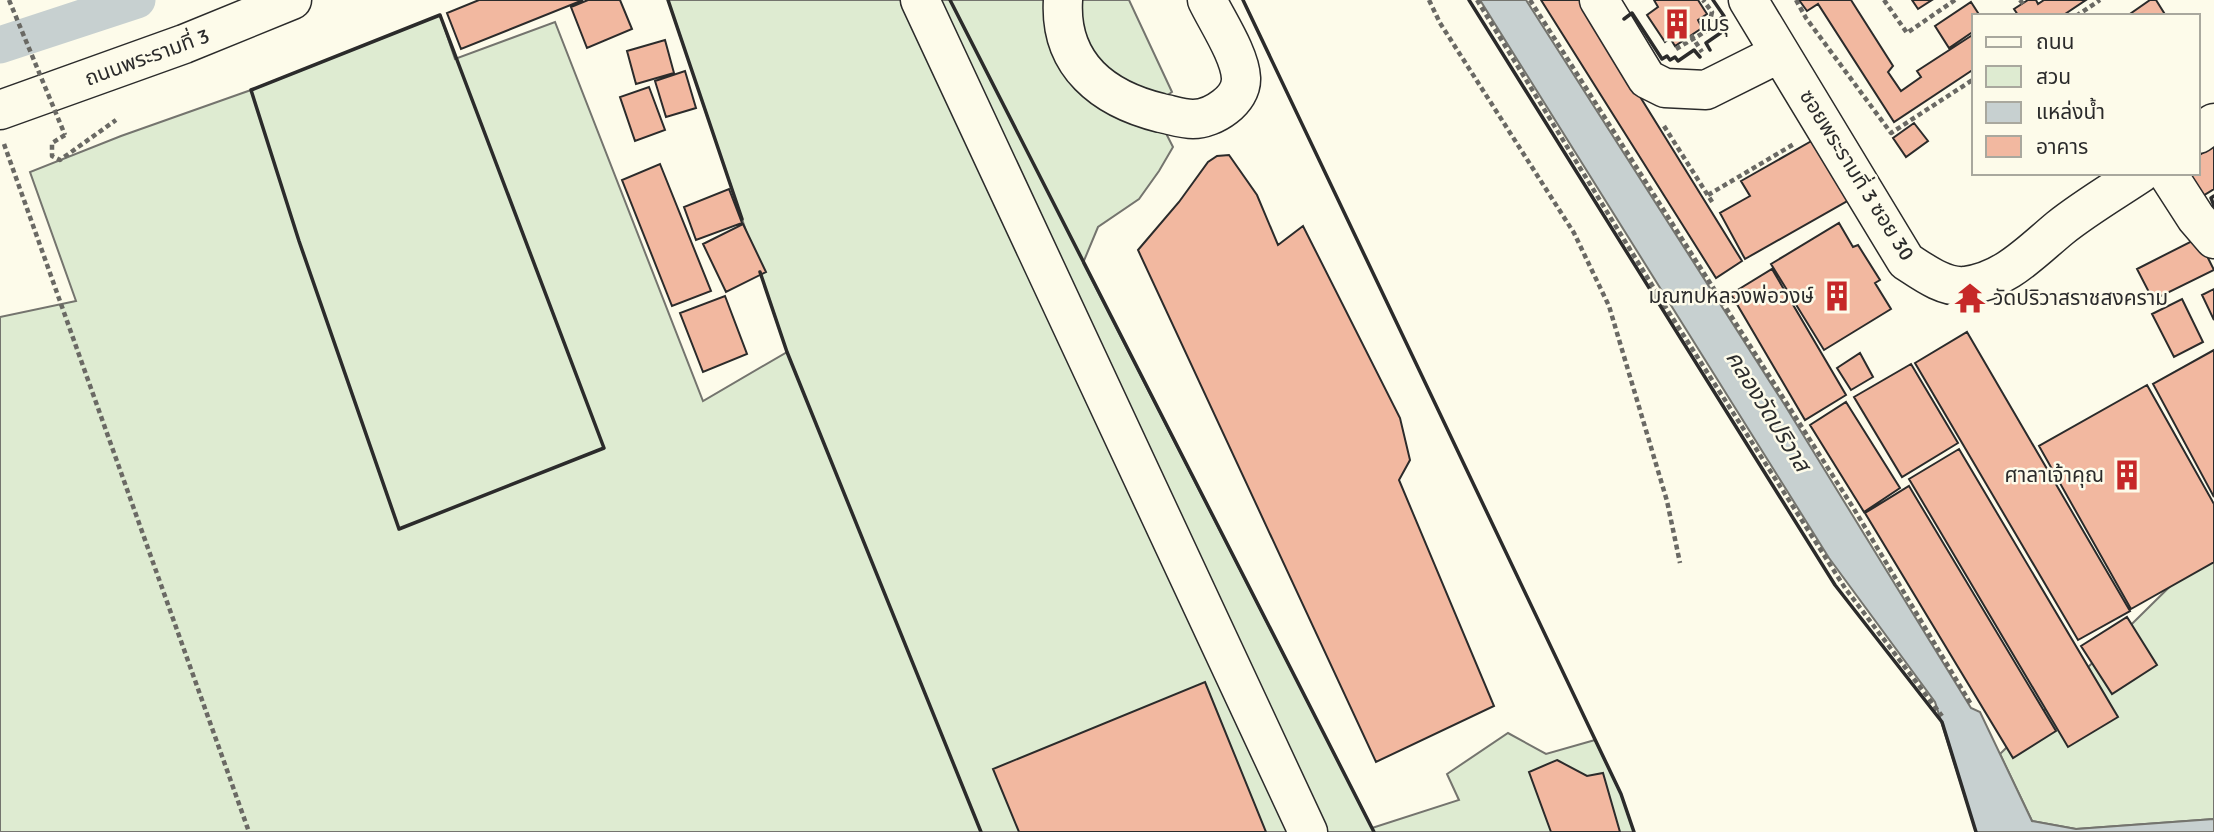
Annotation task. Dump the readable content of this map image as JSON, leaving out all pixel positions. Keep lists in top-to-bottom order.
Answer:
{
  "streets": {
    "main road": ["ถนนพระรามที่ 3", "ซอยพระรามที่ 3 ซอย 30"]
  },
  "water": ["คลองวัดปริวาส"],
  "places": {
    "building": ["เมรุ", "มณฑปหลวงพ่อวงษ์", "ศาลาเจ้าคุณ"],
    "temple": ["วัดปริวาสราชสงคราม"]
  },
  "legend": [
    "ถนน",
    "สวน",
    "แหล่งน้ำ",
    "อาคาร"
  ]
}
